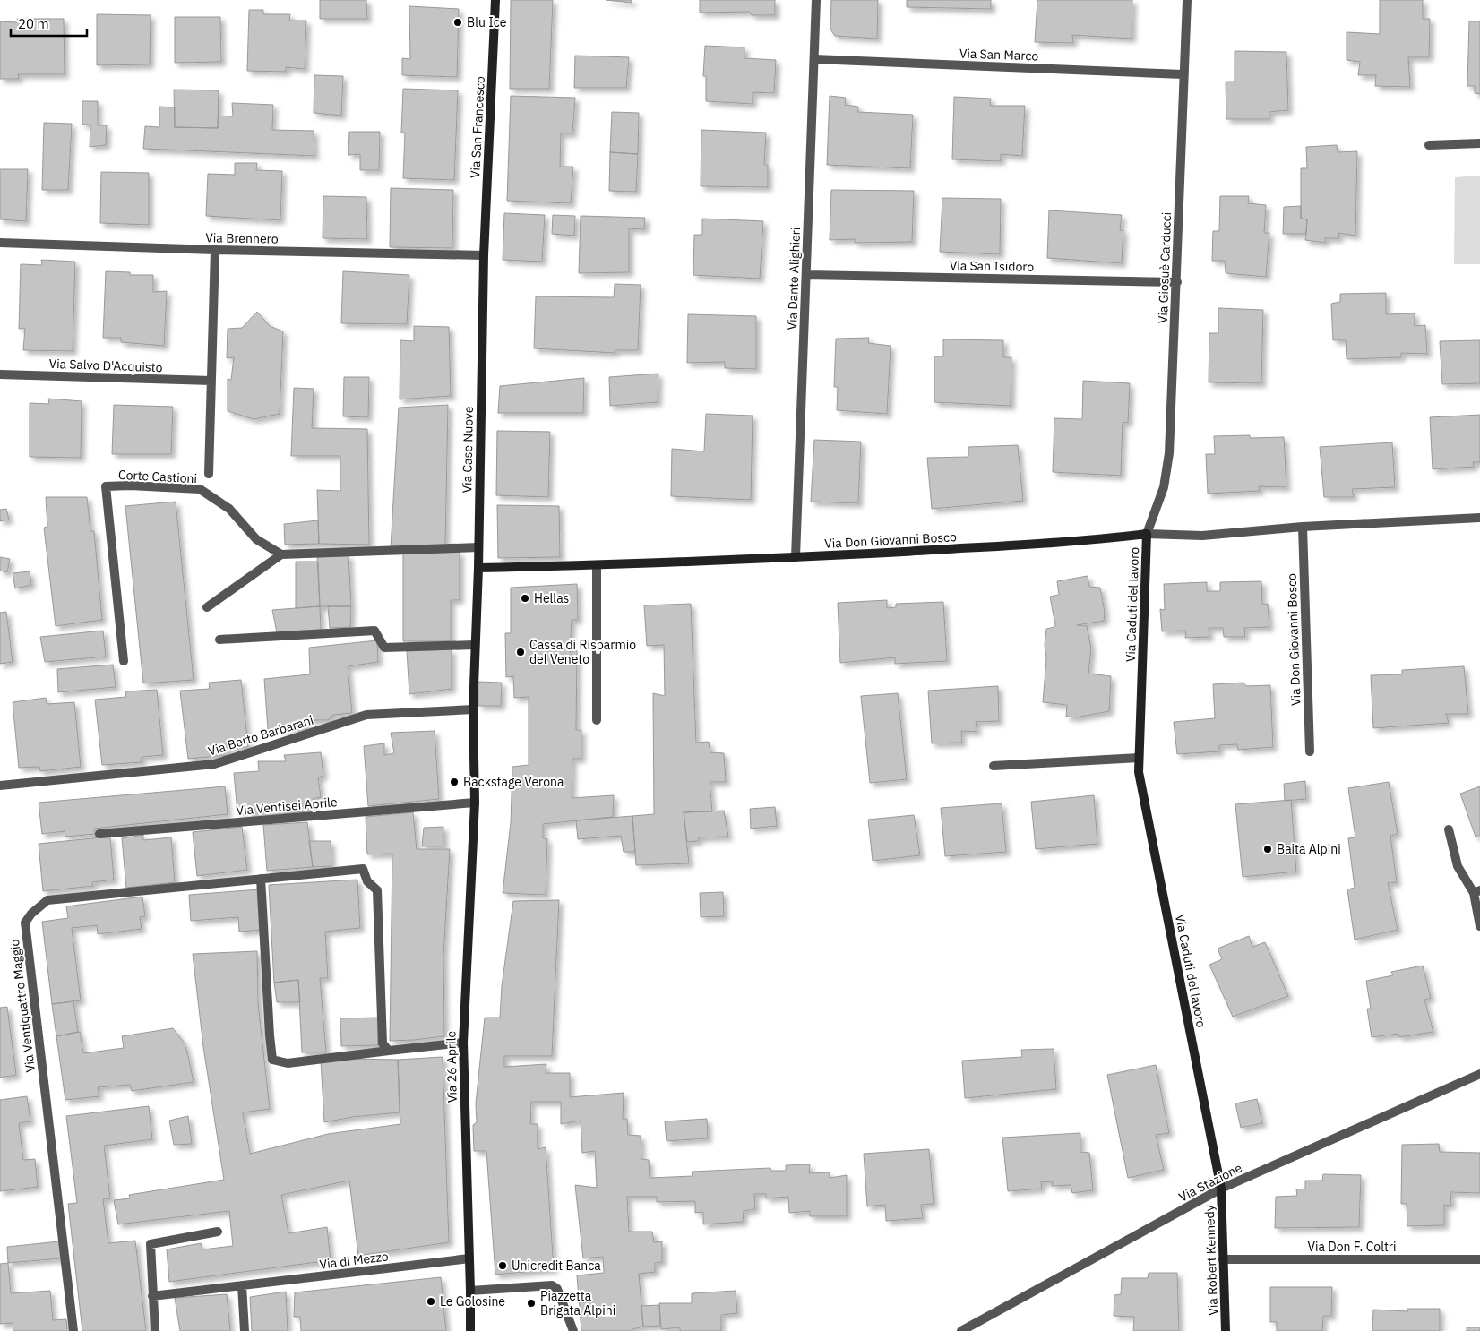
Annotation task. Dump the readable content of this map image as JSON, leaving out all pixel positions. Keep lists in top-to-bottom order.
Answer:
{
  "streets": {
    "main road": [
      "Via San Francesco",
      "Via Case Nuove",
      "Via Don Giovanni Bosco",
      "Via Caduti del lavoro",
      "Via 26 Aprile",
      "Via Robert Kennedy"
    ],
    "street": [
      "Via San Marco",
      "Via Brennero",
      "Via San Isidoro",
      "Via Giosuè Carducci",
      "Via Dante Alighieri",
      "Via Salvo D'Acquisto",
      "Corte Castioni",
      "Via Berto Barbarani",
      "Via Ventisei Aprile",
      "Via Ventiquattro Maggio",
      "Via Stazione",
      "Via Don F. Coltri",
      "Via di Mezzo"
    ]
  },
  "crossings": [
    ["Via San Marco", "Via Giosuè Carducci"],
    ["Via San Marco", "Via Dante Alighieri"],
    ["Via San Francesco", "Via Brennero"],
    ["Via San Francesco", "Via Case Nuove"],
    ["Via Brennero", "Via Case Nuove"],
    ["Via San Isidoro", "Via Giosuè Carducci"],
    ["Via San Isidoro", "Via Dante Alighieri"],
    ["Via Giosuè Carducci", "Via Don Giovanni Bosco"],
    ["Via Giosuè Carducci", "Via Caduti del lavoro"],
    ["Via Dante Alighieri", "Via Don Giovanni Bosco"],
    ["Via Case Nuove", "Via Don Giovanni Bosco"],
    ["Via Case Nuove", "Via Berto Barbarani"],
    ["Via Case Nuove", "Via Ventisei Aprile"],
    ["Via Case Nuove", "Via 26 Aprile"],
    ["Via Don Giovanni Bosco", "Via Caduti del lavoro"],
    ["Via Caduti del lavoro", "Via Stazione"],
    ["Via Caduti del lavoro", "Via Robert Kennedy"],
    ["Via Ventisei Aprile", "Via 26 Aprile"],
    ["Via 26 Aprile", "Via di Mezzo"],
    ["Via Stazione", "Via Robert Kennedy"],
    ["Via Don F. Coltri", "Via Robert Kennedy"]
  ],
  "places": [
    "Blu Ice",
    "Hellas",
    "Cassa di Risparmio del Veneto",
    "Backstage Verona",
    "Baita Alpini",
    "Unicredit Banca",
    "Le Golosine",
    "Piazzetta Brigata Alpini"
  ],
  "scale_bar": "20 m"
}
